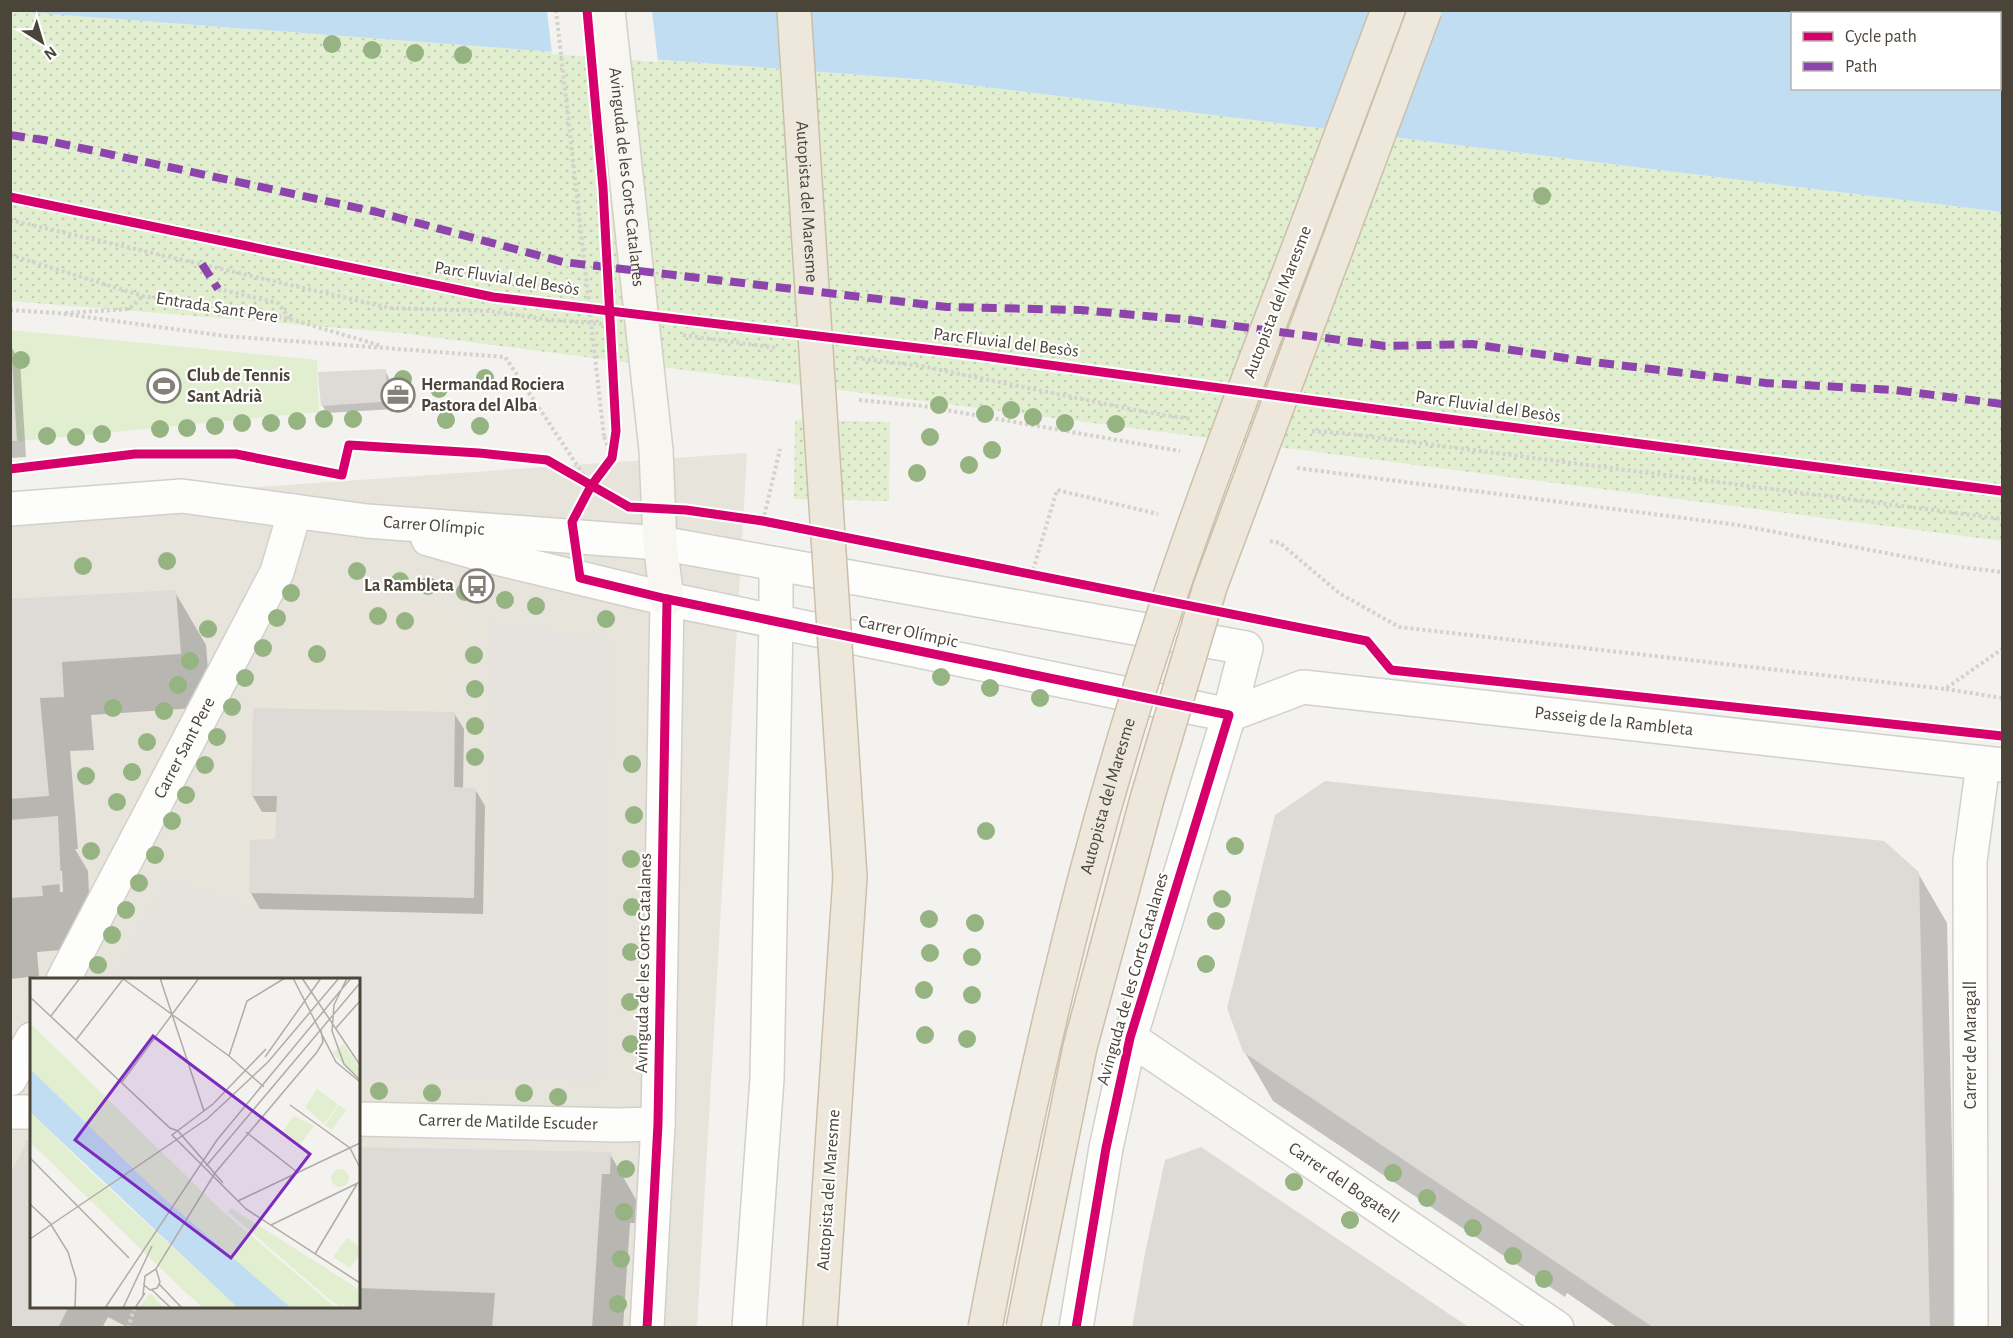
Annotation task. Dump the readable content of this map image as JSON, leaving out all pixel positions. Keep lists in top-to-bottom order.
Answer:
{
  "streets": {
    "highway": ["Autopista del Maresme"],
    "street": [
      "Avinguda de les Corts Catalanes",
      "Carrer Olímpic",
      "Passeig de la Rambleta",
      "Carrer Sant Pere",
      "Carrer de Maragall",
      "Carrer de Matilde Escuder",
      "Carrer del Bogatell"
    ],
    "path": ["Entrada Sant Pere"],
    "cycle path": ["Parc Fluvial del Besòs"]
  },
  "crossings": [
    ["Avinguda de les Corts Catalanes", "Carrer Olímpic"],
    ["Avinguda de les Corts Catalanes", "Passeig de la Rambleta"],
    ["Avinguda de les Corts Catalanes", "Carrer de Matilde Escuder"],
    ["Avinguda de les Corts Catalanes", "Carrer del Bogatell"],
    ["Carrer Olímpic", "Passeig de la Rambleta"],
    ["Carrer Olímpic", "Carrer Sant Pere"],
    ["Passeig de la Rambleta", "Carrer de Maragall"]
  ],
  "places": {
    "sports": ["Club de Tennis Sant Adrià"],
    "office": ["Hermandad Rociera Pastora del Alba"],
    "bus stop": ["La Rambleta"]
  },
  "legend": ["Cycle path", "Path"],
  "north": "bottom right"
}
